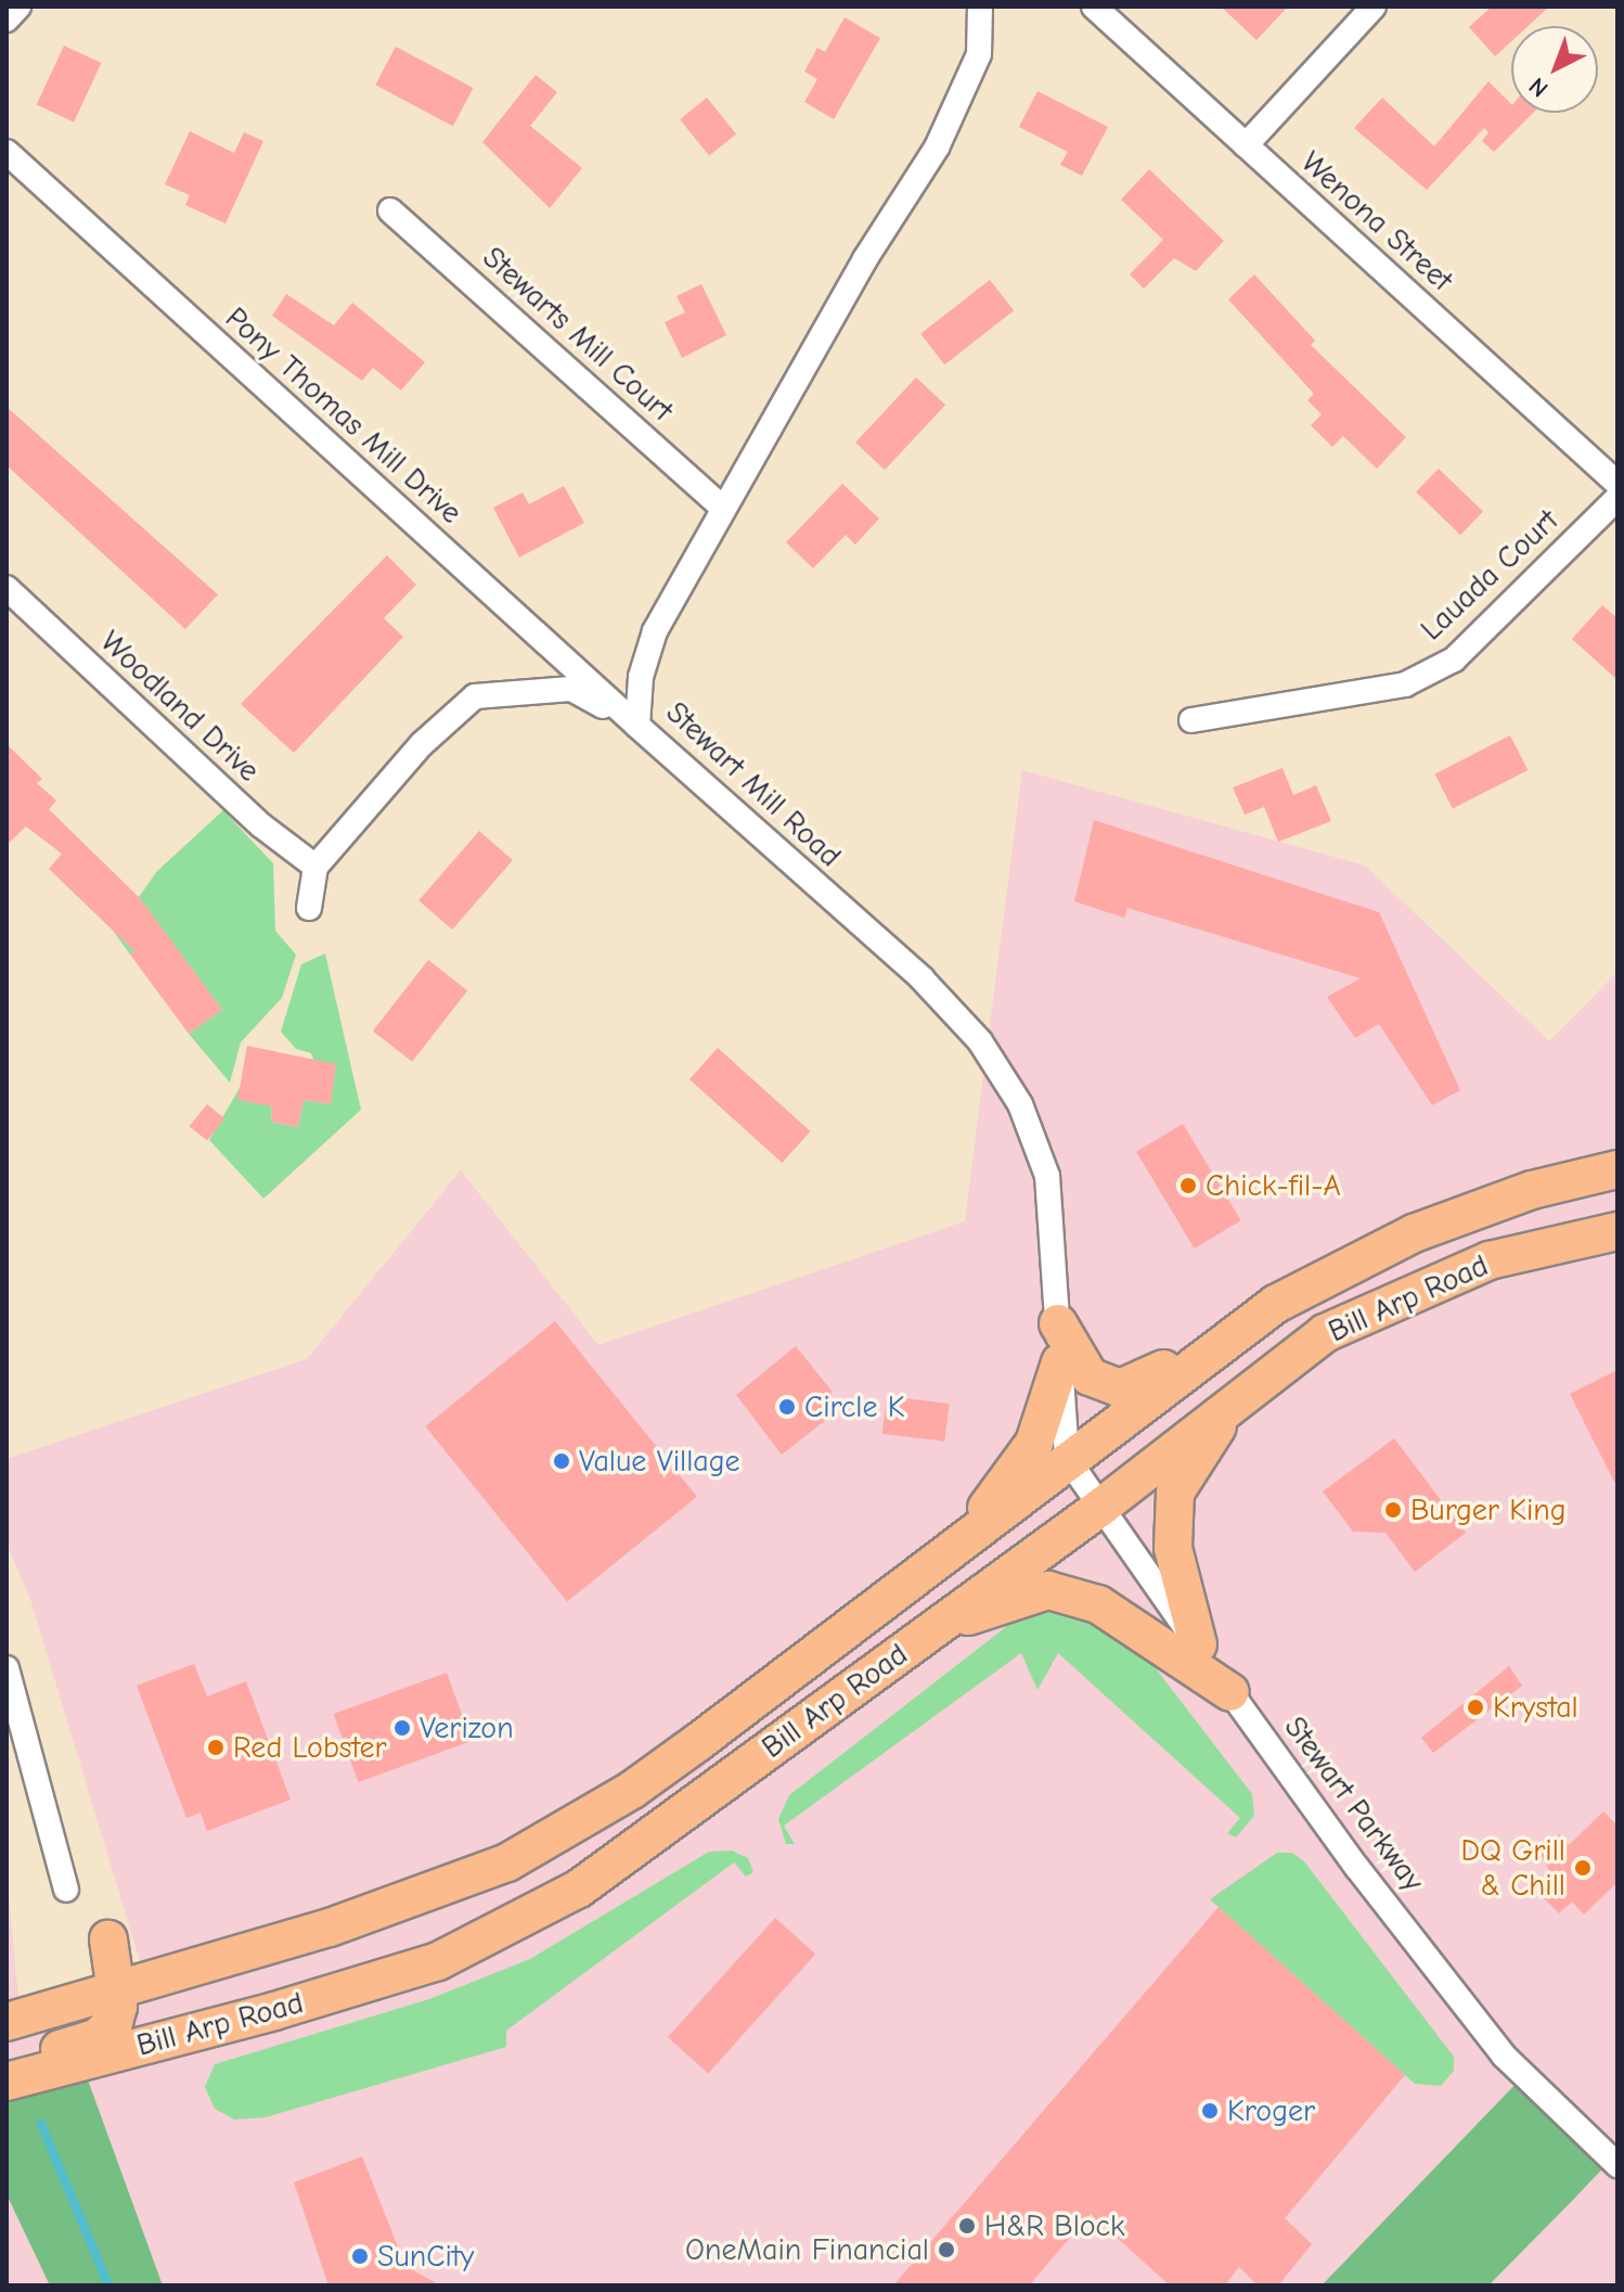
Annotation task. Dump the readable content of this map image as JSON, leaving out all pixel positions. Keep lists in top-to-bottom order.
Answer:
{
  "streets": {
    "main road": ["Bill Arp Road"],
    "street": [
      "Wenona Street",
      "Stewarts Mill Court",
      "Pony Thomas Mill Drive",
      "Lauada Court",
      "Woodland Drive",
      "Stewart Mill Road",
      "Stewart Parkway"
    ]
  },
  "crossings": [
    ["Stewarts Mill Court", "Stewart Mill Road"],
    ["Pony Thomas Mill Drive", "Stewart Mill Road"],
    ["Stewart Mill Road", "Bill Arp Road"],
    ["Stewart Mill Road", "Stewart Parkway"],
    ["Bill Arp Road", "Stewart Parkway"]
  ],
  "places": [
    "Chick-fil-A",
    "Circle K",
    "Value Village",
    "Burger King",
    "Krystal",
    "Verizon",
    "Red Lobster",
    "DQ Grill & Chill",
    "Kroger",
    "H&R Block",
    "OneMain Financial",
    "SunCity"
  ],
  "north": "bottom left"
}
